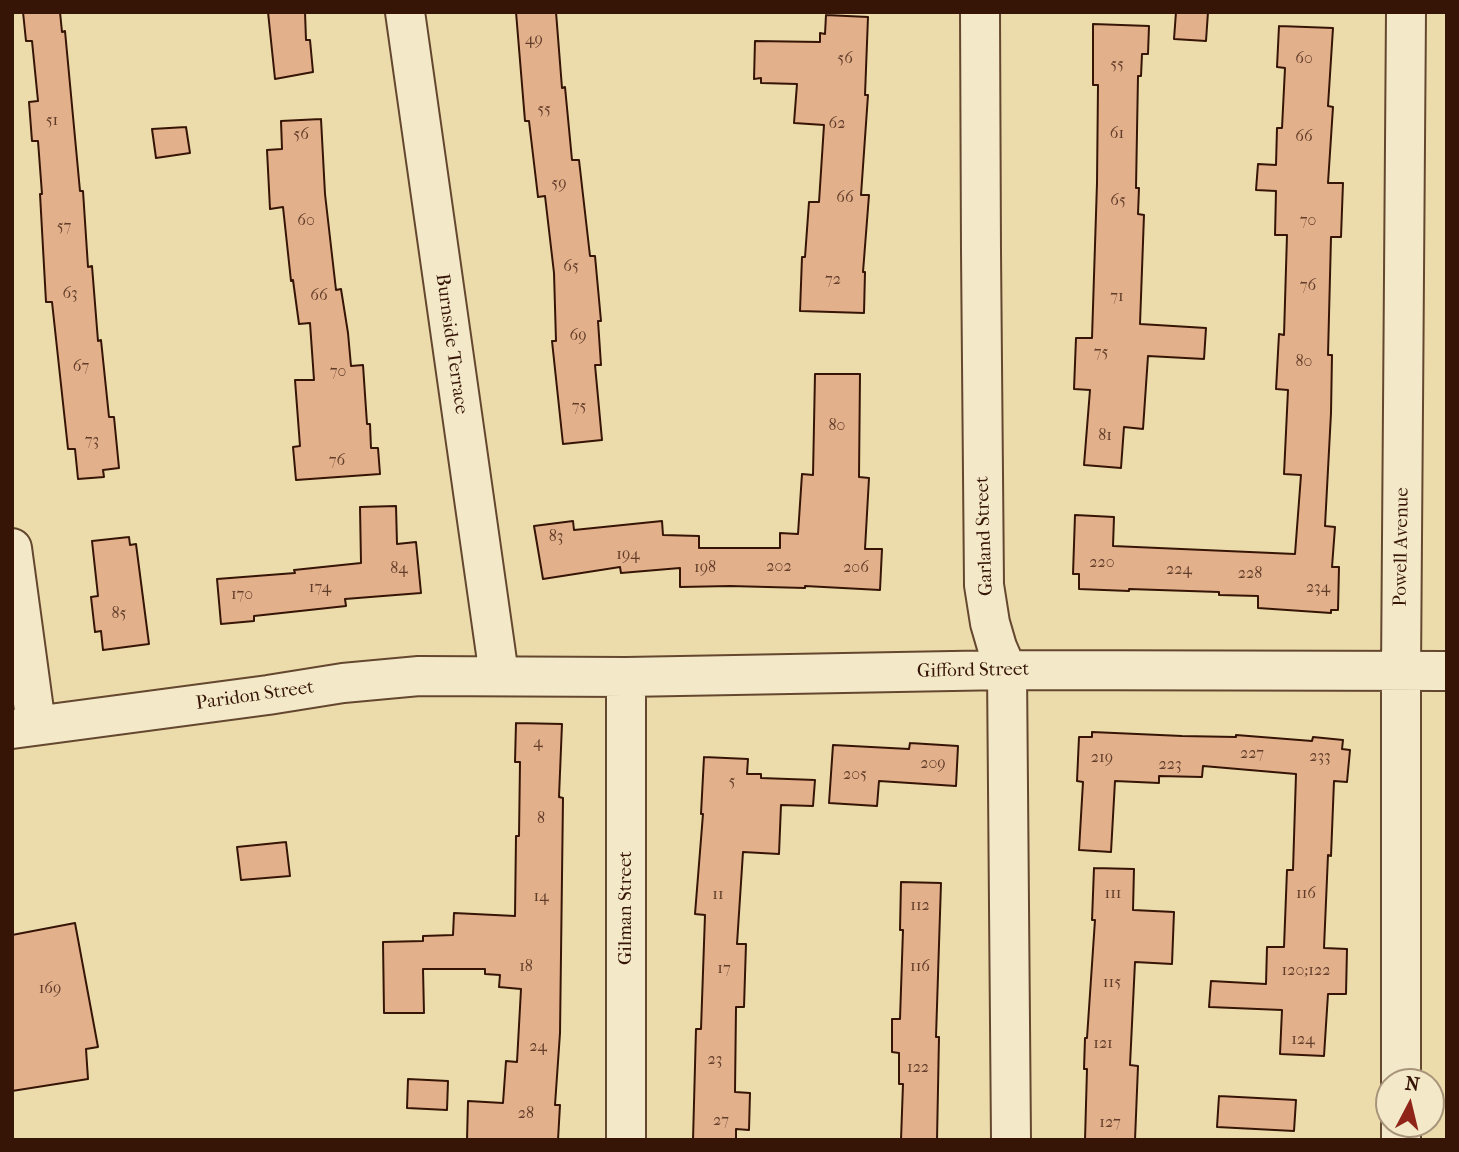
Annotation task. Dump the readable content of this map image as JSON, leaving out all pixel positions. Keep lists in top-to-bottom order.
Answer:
{
  "streets": {
    "street": [
      "Burnside Terrace",
      "Garland Street",
      "Powell Avenue",
      "Gifford Street",
      "Paridon Street",
      "Gilman Street"
    ]
  },
  "crossings": [
    ["Burnside Terrace", "Gifford Street"],
    ["Burnside Terrace", "Paridon Street"],
    ["Garland Street", "Gifford Street"],
    ["Powell Avenue", "Gifford Street"],
    ["Gifford Street", "Paridon Street"],
    ["Gifford Street", "Gilman Street"]
  ],
  "house_numbers": [
    "49",
    "56",
    "60",
    "55",
    "55",
    "51",
    "62",
    "61",
    "56",
    "66",
    "59",
    "66",
    "65",
    "60",
    "70",
    "57",
    "65",
    "72",
    "76",
    "63",
    "66",
    "71",
    "69",
    "75",
    "80",
    "67",
    "70",
    "75",
    "80",
    "81",
    "73",
    "76",
    "83",
    "194",
    "220",
    "202",
    "198",
    "206",
    "84",
    "224",
    "228",
    "174",
    "234",
    "170",
    "85",
    "4",
    "227",
    "233",
    "219",
    "209",
    "223",
    "205",
    "5",
    "8",
    "111",
    "116",
    "11",
    "14",
    "112",
    "18",
    "116",
    "17",
    "120;122",
    "115",
    "169",
    "124",
    "121",
    "24",
    "23",
    "122",
    "28",
    "27",
    "127"
  ],
  "north": "top"
}
